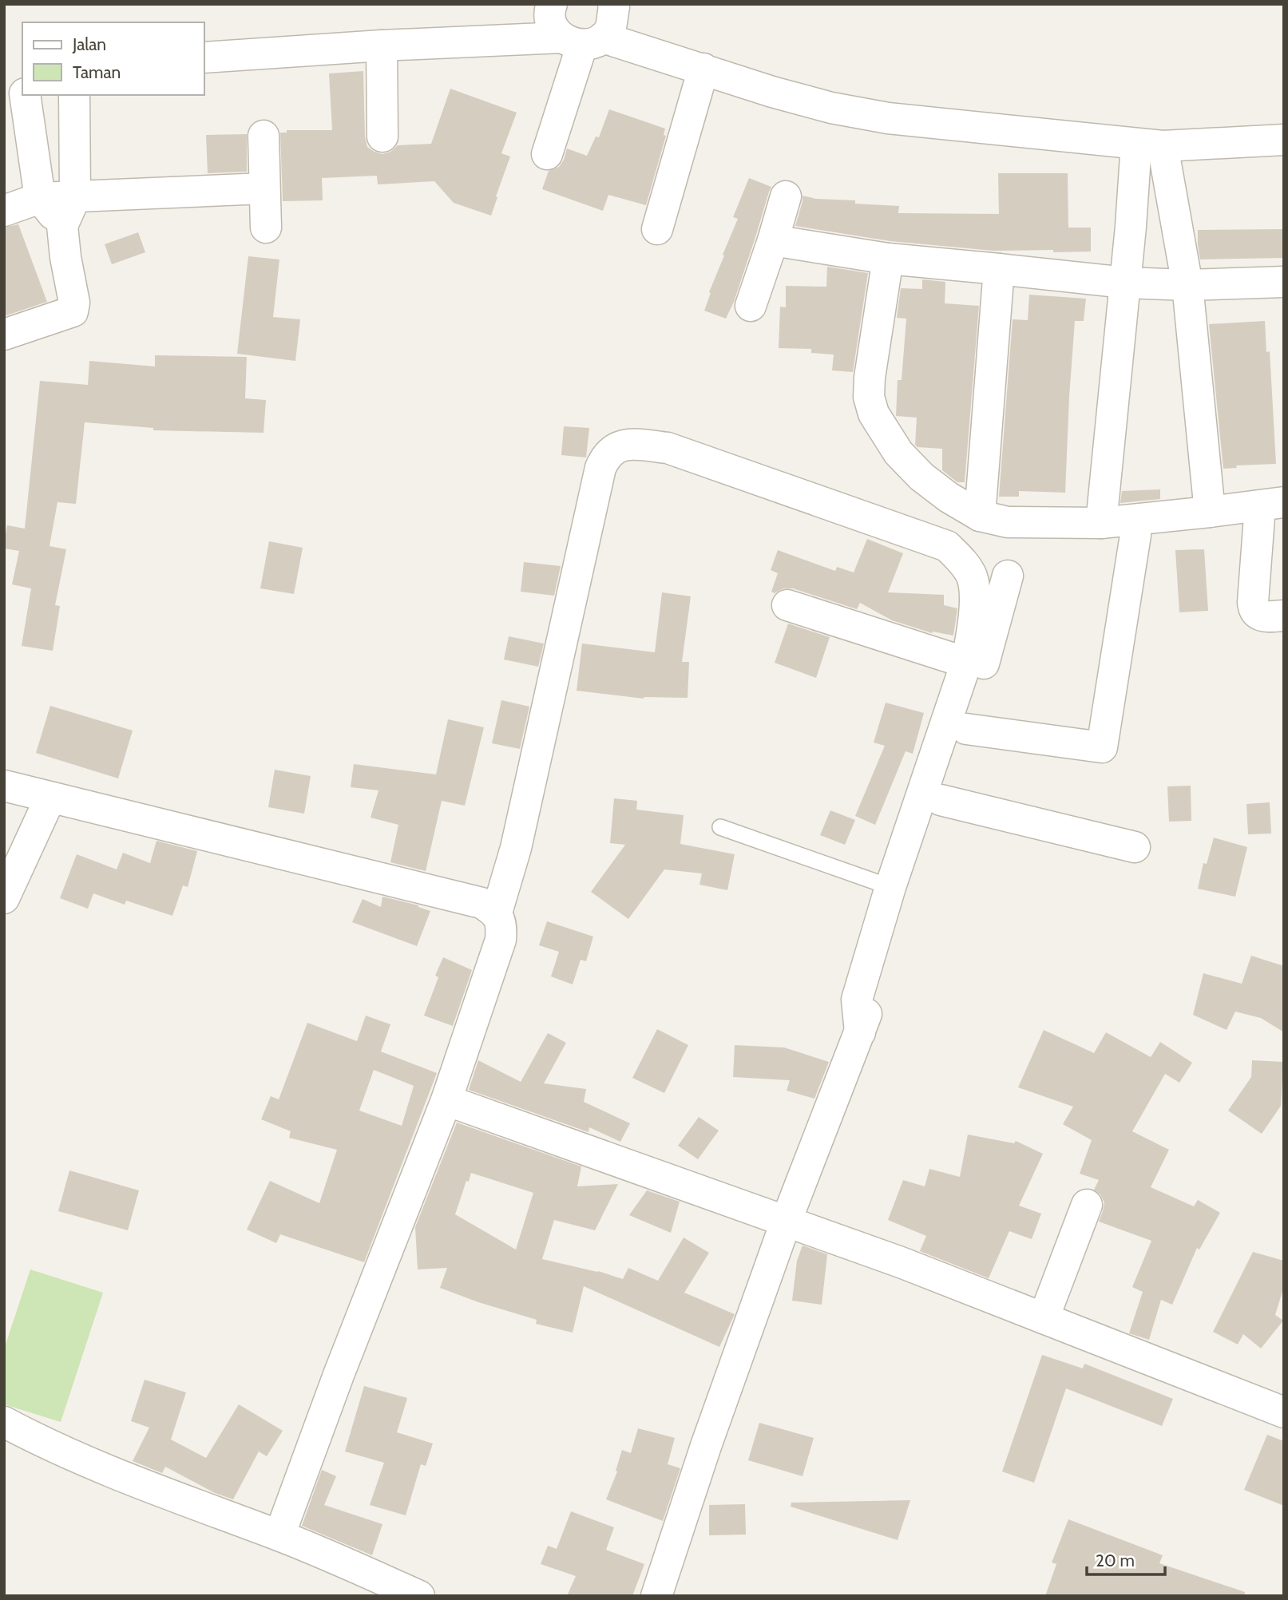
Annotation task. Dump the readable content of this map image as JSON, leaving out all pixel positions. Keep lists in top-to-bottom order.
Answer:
{
  "legend": ["Jalan", "Taman"],
  "scale_bar": "20 m"
}
